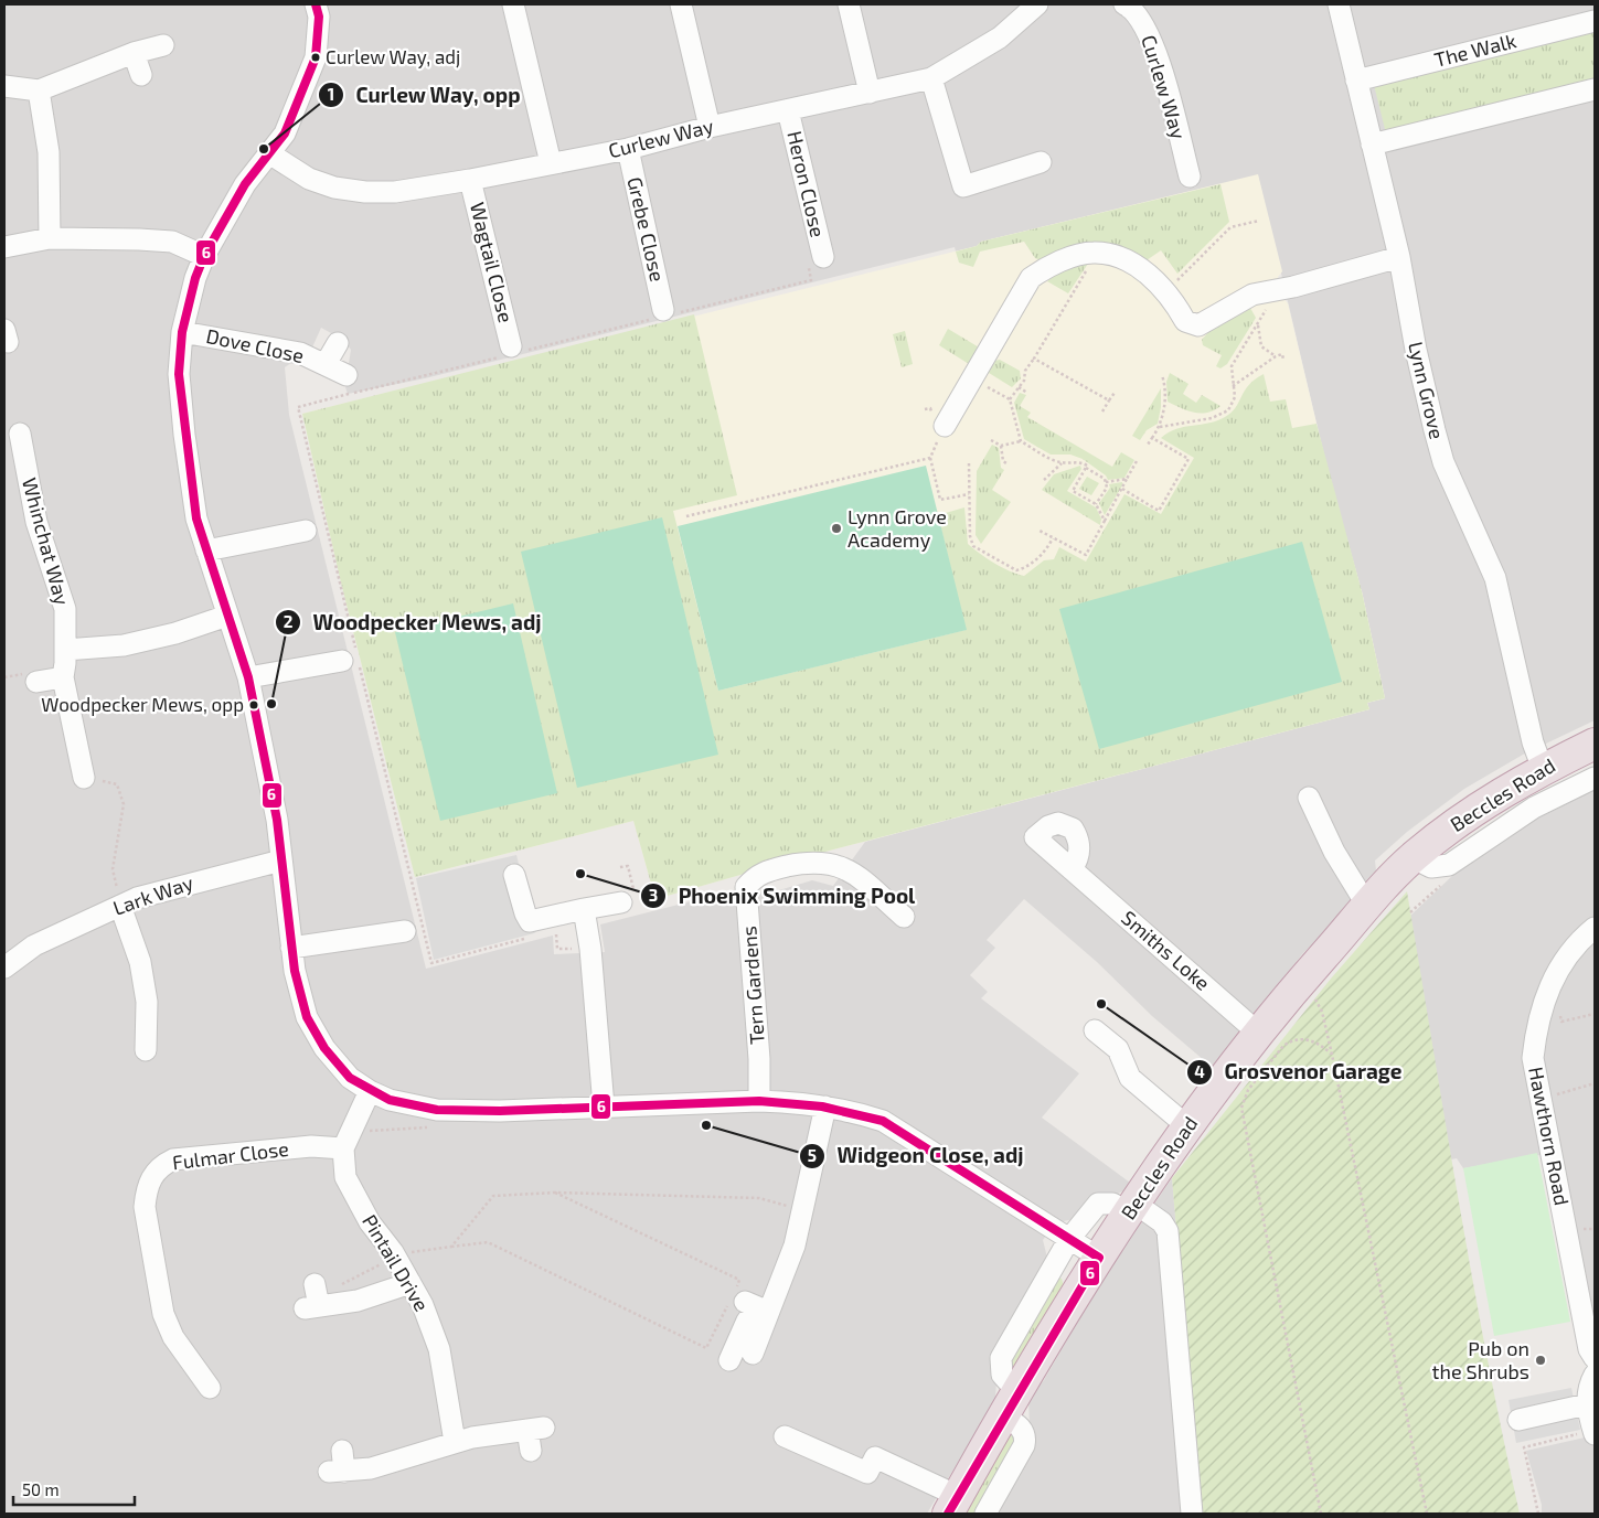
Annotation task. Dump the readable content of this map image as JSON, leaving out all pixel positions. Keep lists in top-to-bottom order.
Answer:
{
  "streets": {
    "highway": ["Beccles Road"],
    "street": [
      "The Walk",
      "Curlew Way",
      "Heron Close",
      "Grebe Close",
      "Wagtail Close",
      "Dove Close",
      "Lynn Grove",
      "Whinchat Way",
      "Lark Way",
      "Smiths Loke",
      "Tern Gardens",
      "Hawthorn Road",
      "Fulmar Close",
      "Pintail Drive"
    ]
  },
  "crossings": [
    ["The Walk", "Lynn Grove"],
    ["Curlew Way", "Heron Close"],
    ["Curlew Way", "Grebe Close"],
    ["Curlew Way", "Wagtail Close"],
    ["Lynn Grove", "Beccles Road"],
    ["Beccles Road", "Smiths Loke"],
    ["Fulmar Close", "Pintail Drive"]
  ],
  "places": [
    "Curlew Way, adj",
    "Curlew Way, opp",
    "Lynn Grove Academy",
    "Woodpecker Mews, adj",
    "Woodpecker Mews, opp",
    "Phoenix Swimming Pool",
    "Grosvenor Garage",
    "Widgeon Close, adj",
    "Pub on the Shrubs"
  ],
  "lines": ["transit line 6"],
  "scale_bar": "50 m"
}
